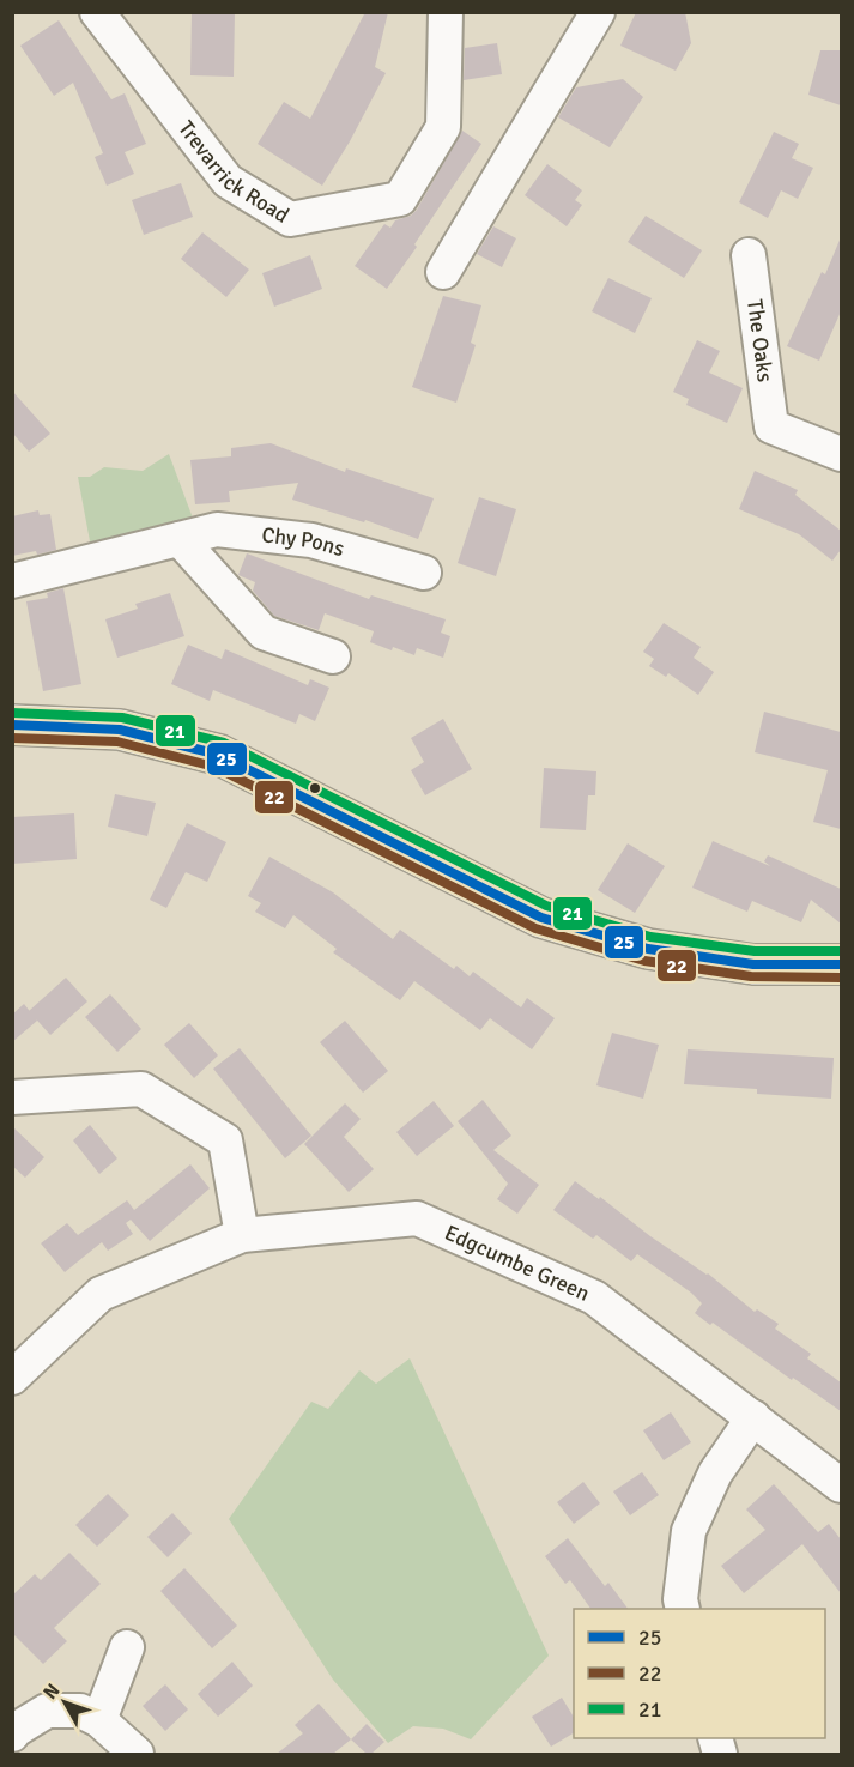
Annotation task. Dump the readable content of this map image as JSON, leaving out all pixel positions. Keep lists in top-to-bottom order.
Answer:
{
  "streets": {
    "street": [
      "Trevarrick Road",
      "The Oaks",
      "Chy Pons",
      "Edgcumbe Green"
    ]
  },
  "lines": ["transit line 21", "transit line 25", "transit line 22"],
  "legend": ["25", "22", "21"],
  "north": "top left"
}
